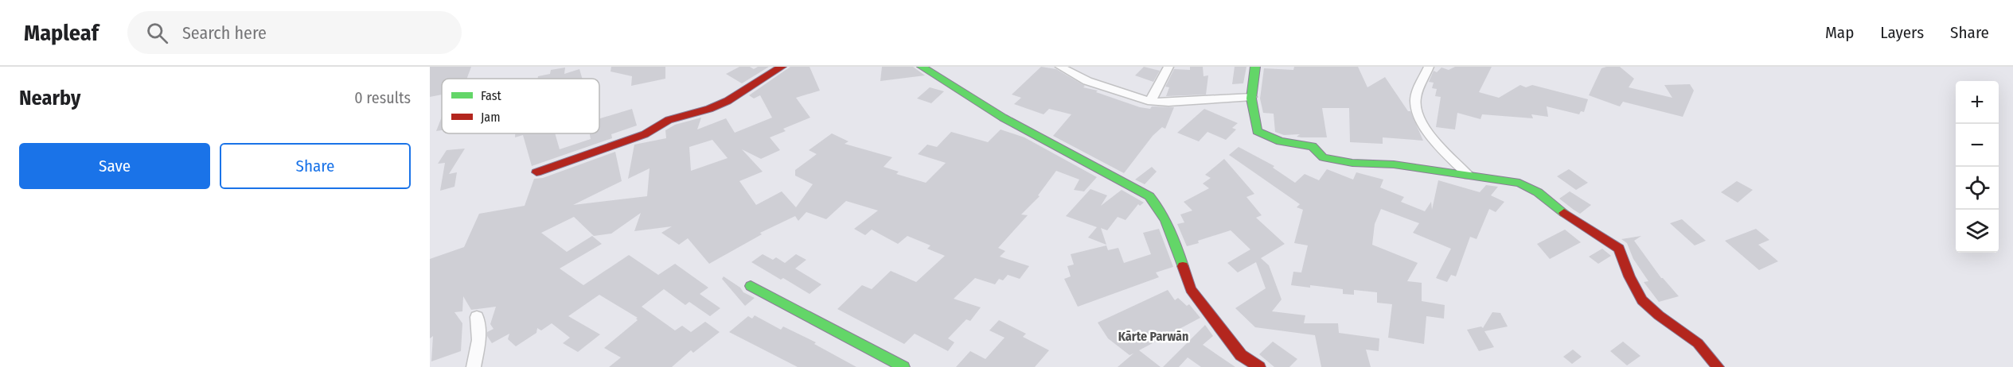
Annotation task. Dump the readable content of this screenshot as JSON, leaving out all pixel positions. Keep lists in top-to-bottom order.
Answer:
{
  "districts": ["Kārte Parwān"],
  "legend": ["Fast", "Jam"],
  "page": {
    "header": "Mapleaf",
    "search": "Search here",
    "nav": ["Map", "Layers", "Share"],
    "heading": ["Nearby", "0 results"],
    "map_buttons": ["+", "−"],
    "buttons": ["Save", "Share"]
  }
}
